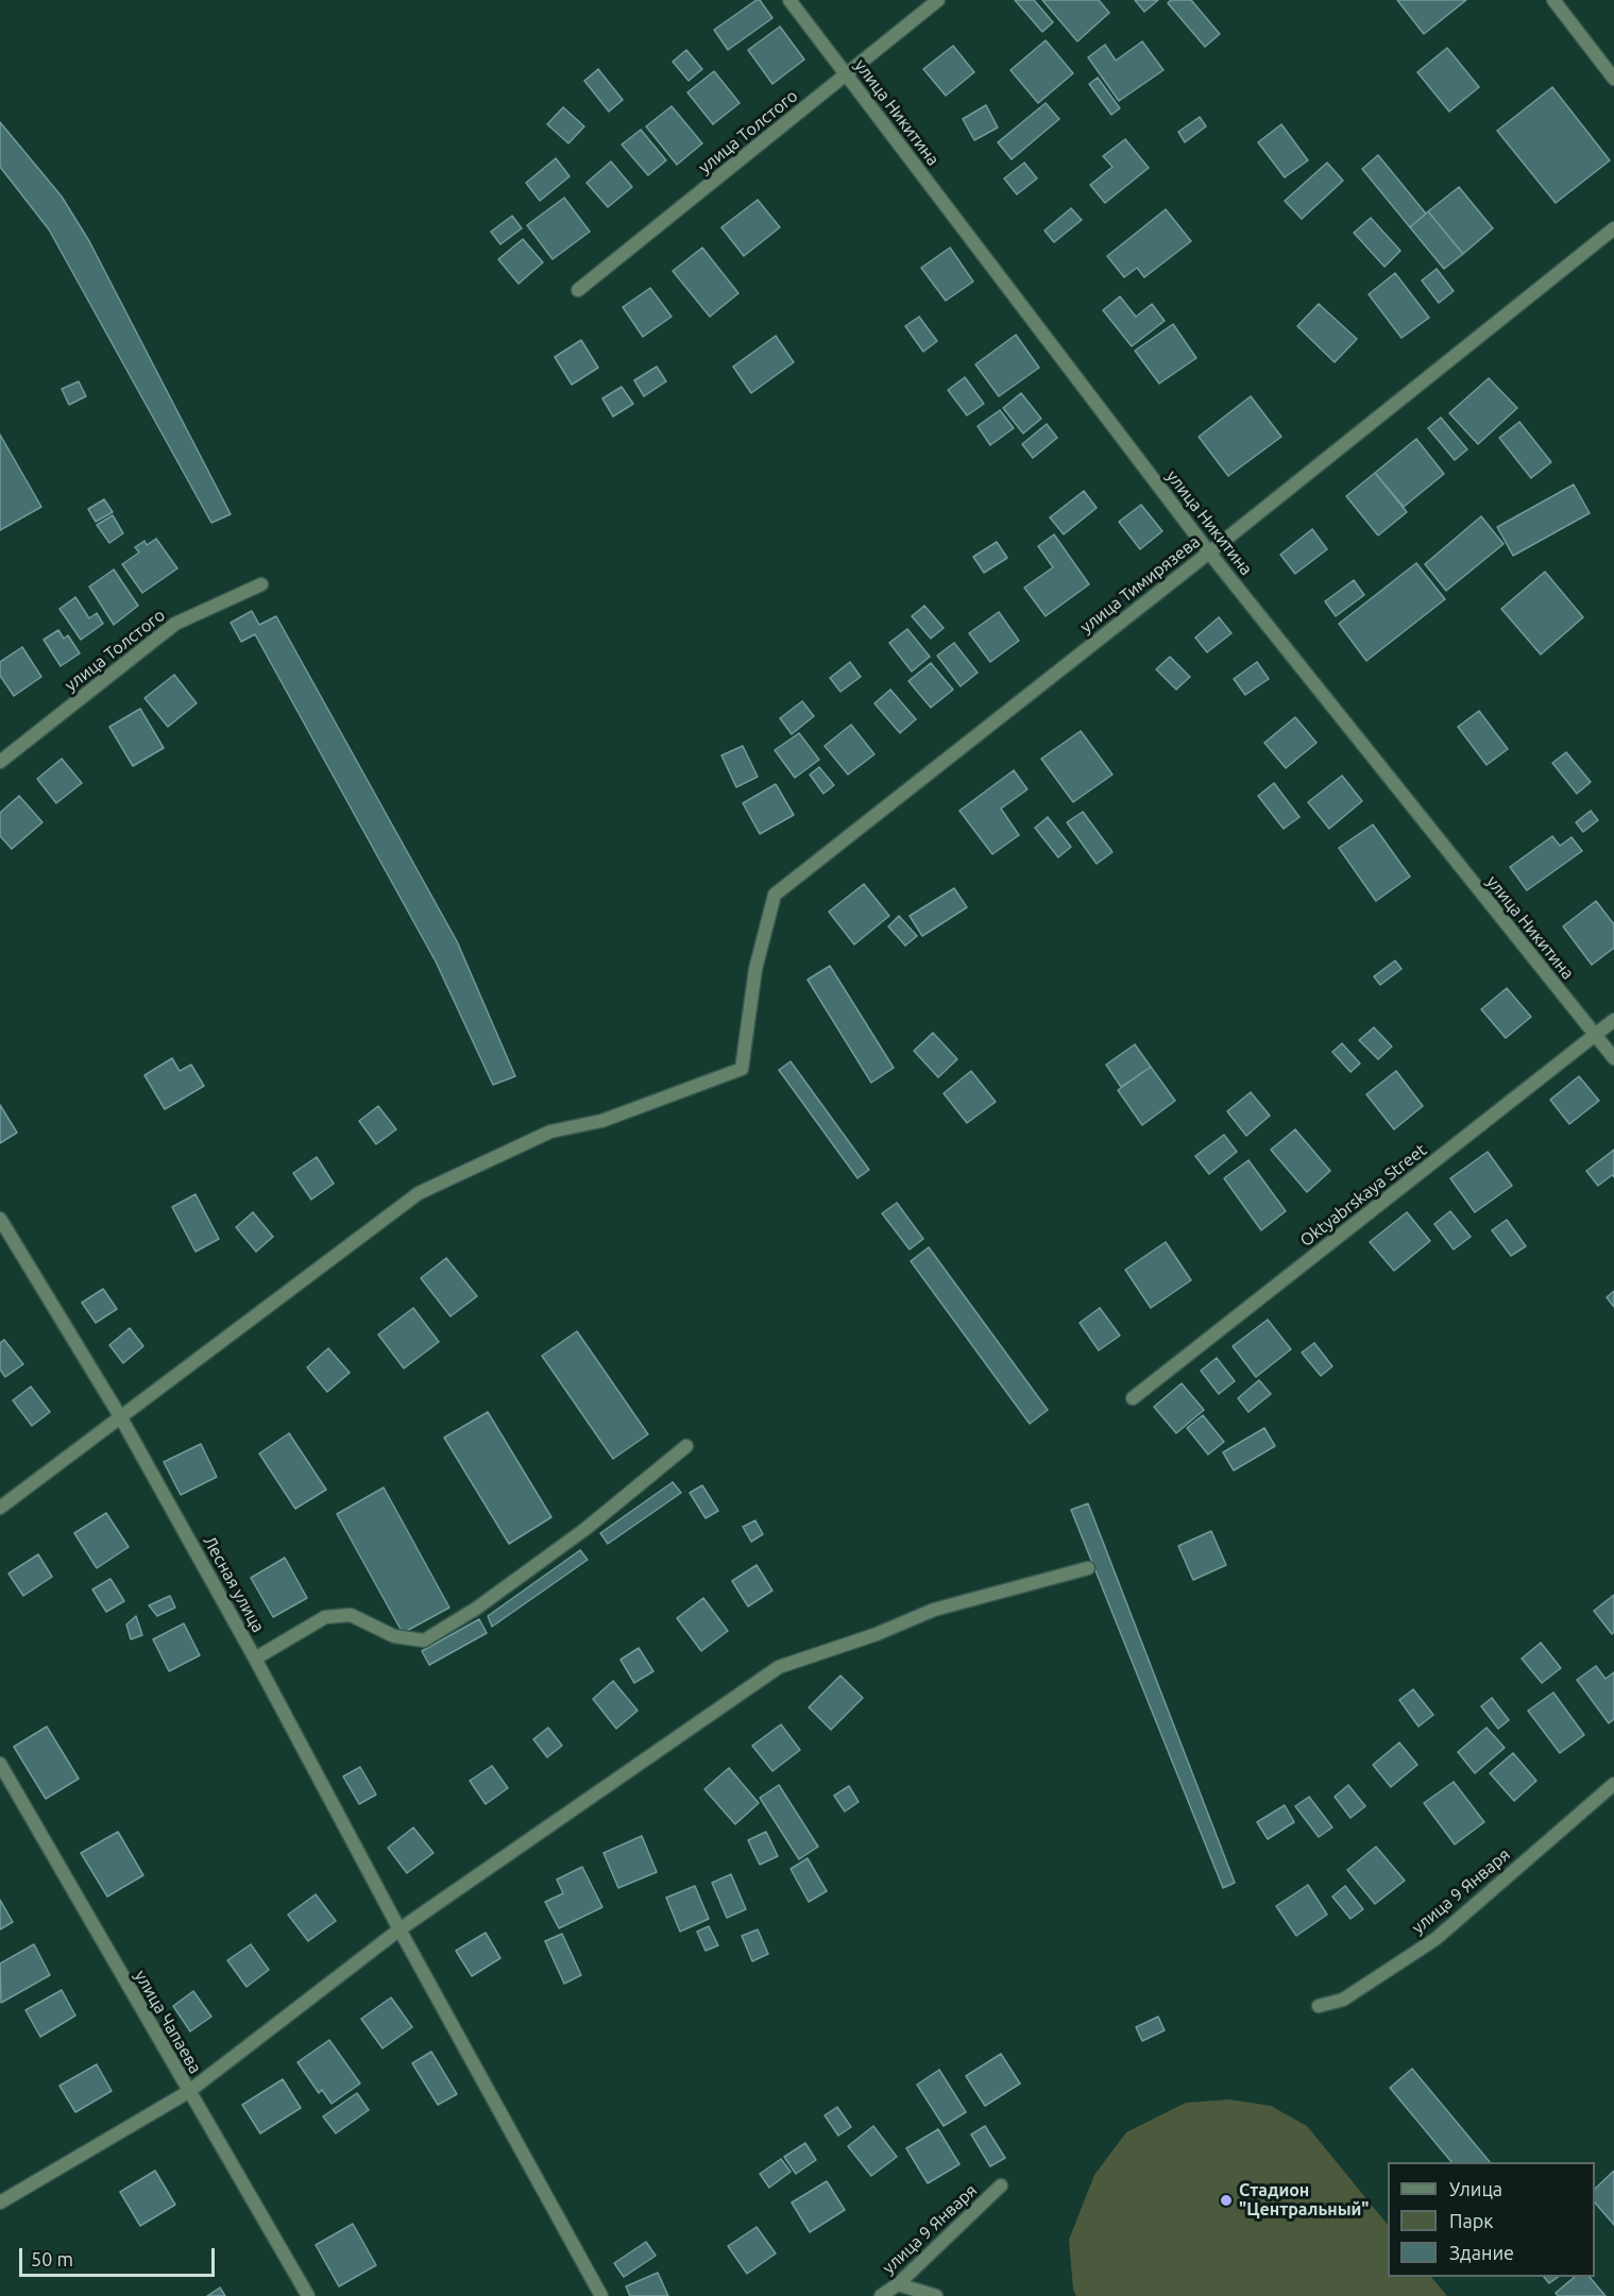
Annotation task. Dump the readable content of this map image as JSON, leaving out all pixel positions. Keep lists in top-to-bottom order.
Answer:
{
  "streets": {
    "street": [
      "улица Никитина",
      "улица Толстого",
      "улица Тимирязева",
      "Oktyabrskaya Street",
      "Лесная улица",
      "улица 9 Января",
      "улица Чапаева"
    ]
  },
  "crossings": [
    ["улица Никитина", "улица Толстого"],
    ["улица Никитина", "улица Тимирязева"],
    ["улица Никитина", "Oktyabrskaya Street"],
    ["улица Тимирязева", "Лесная улица"]
  ],
  "places": ["Стадион \"Центральный\""],
  "legend": ["Улица", "Парк", "Здание"],
  "scale_bar": "50 m"
}
